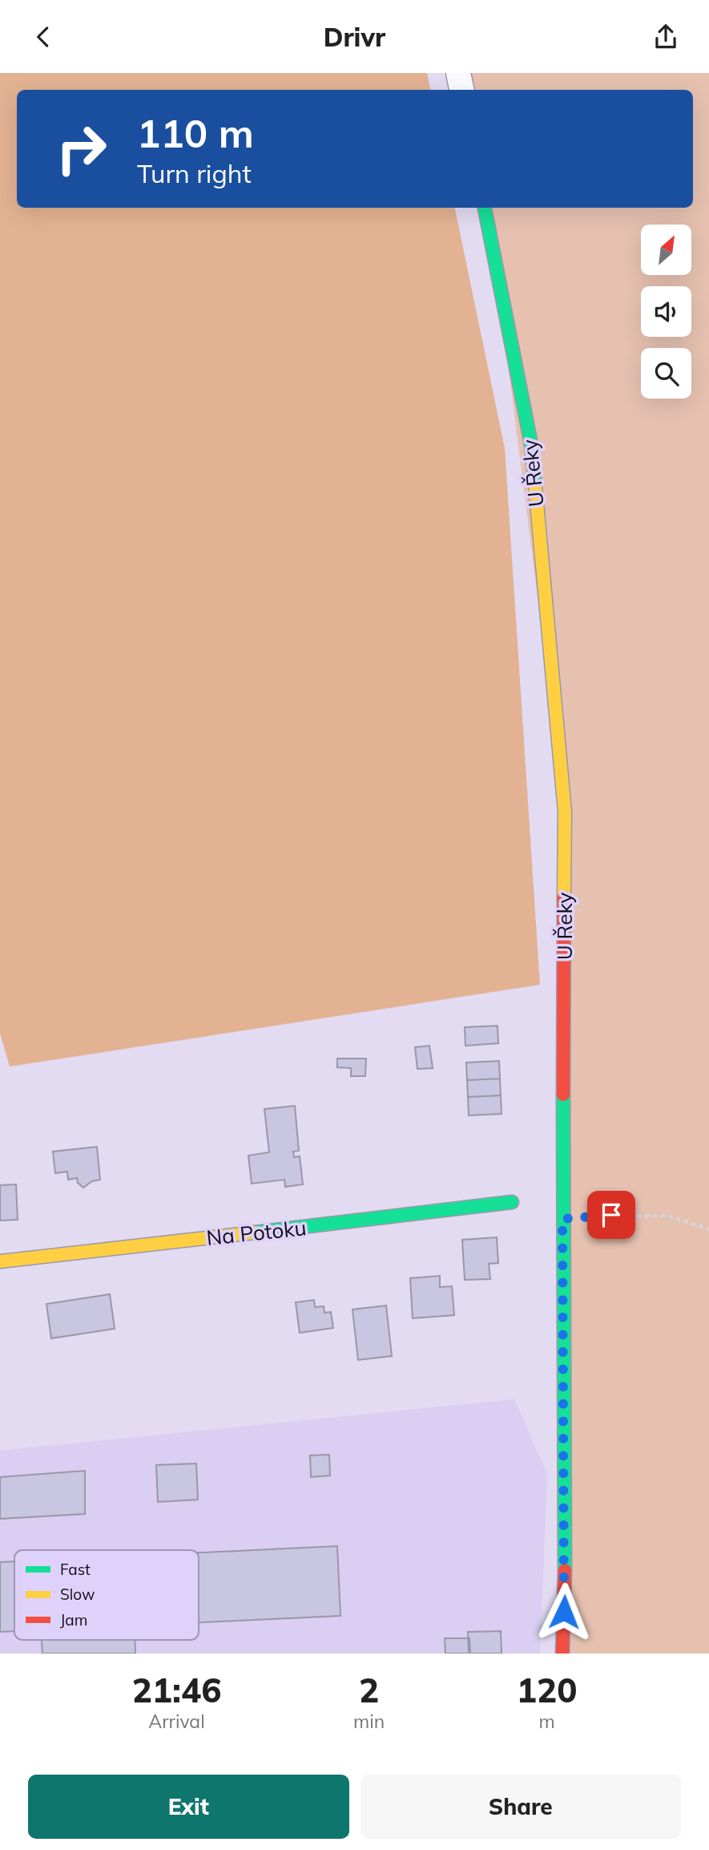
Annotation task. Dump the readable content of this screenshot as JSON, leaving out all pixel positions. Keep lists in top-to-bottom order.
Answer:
{
  "streets": {
    "street": ["U Řeky", "Na Potoku"]
  },
  "legend": ["Fast", "Slow", "Jam"],
  "north": "top right",
  "page": {
    "header": "Drivr",
    "turn": ["110 m", "Turn right"],
    "eta": [
      "21:46",
      "Arrival",
      "2",
      "min",
      "120",
      "m"
    ],
    "buttons": ["Exit", "Share"]
  }
}
